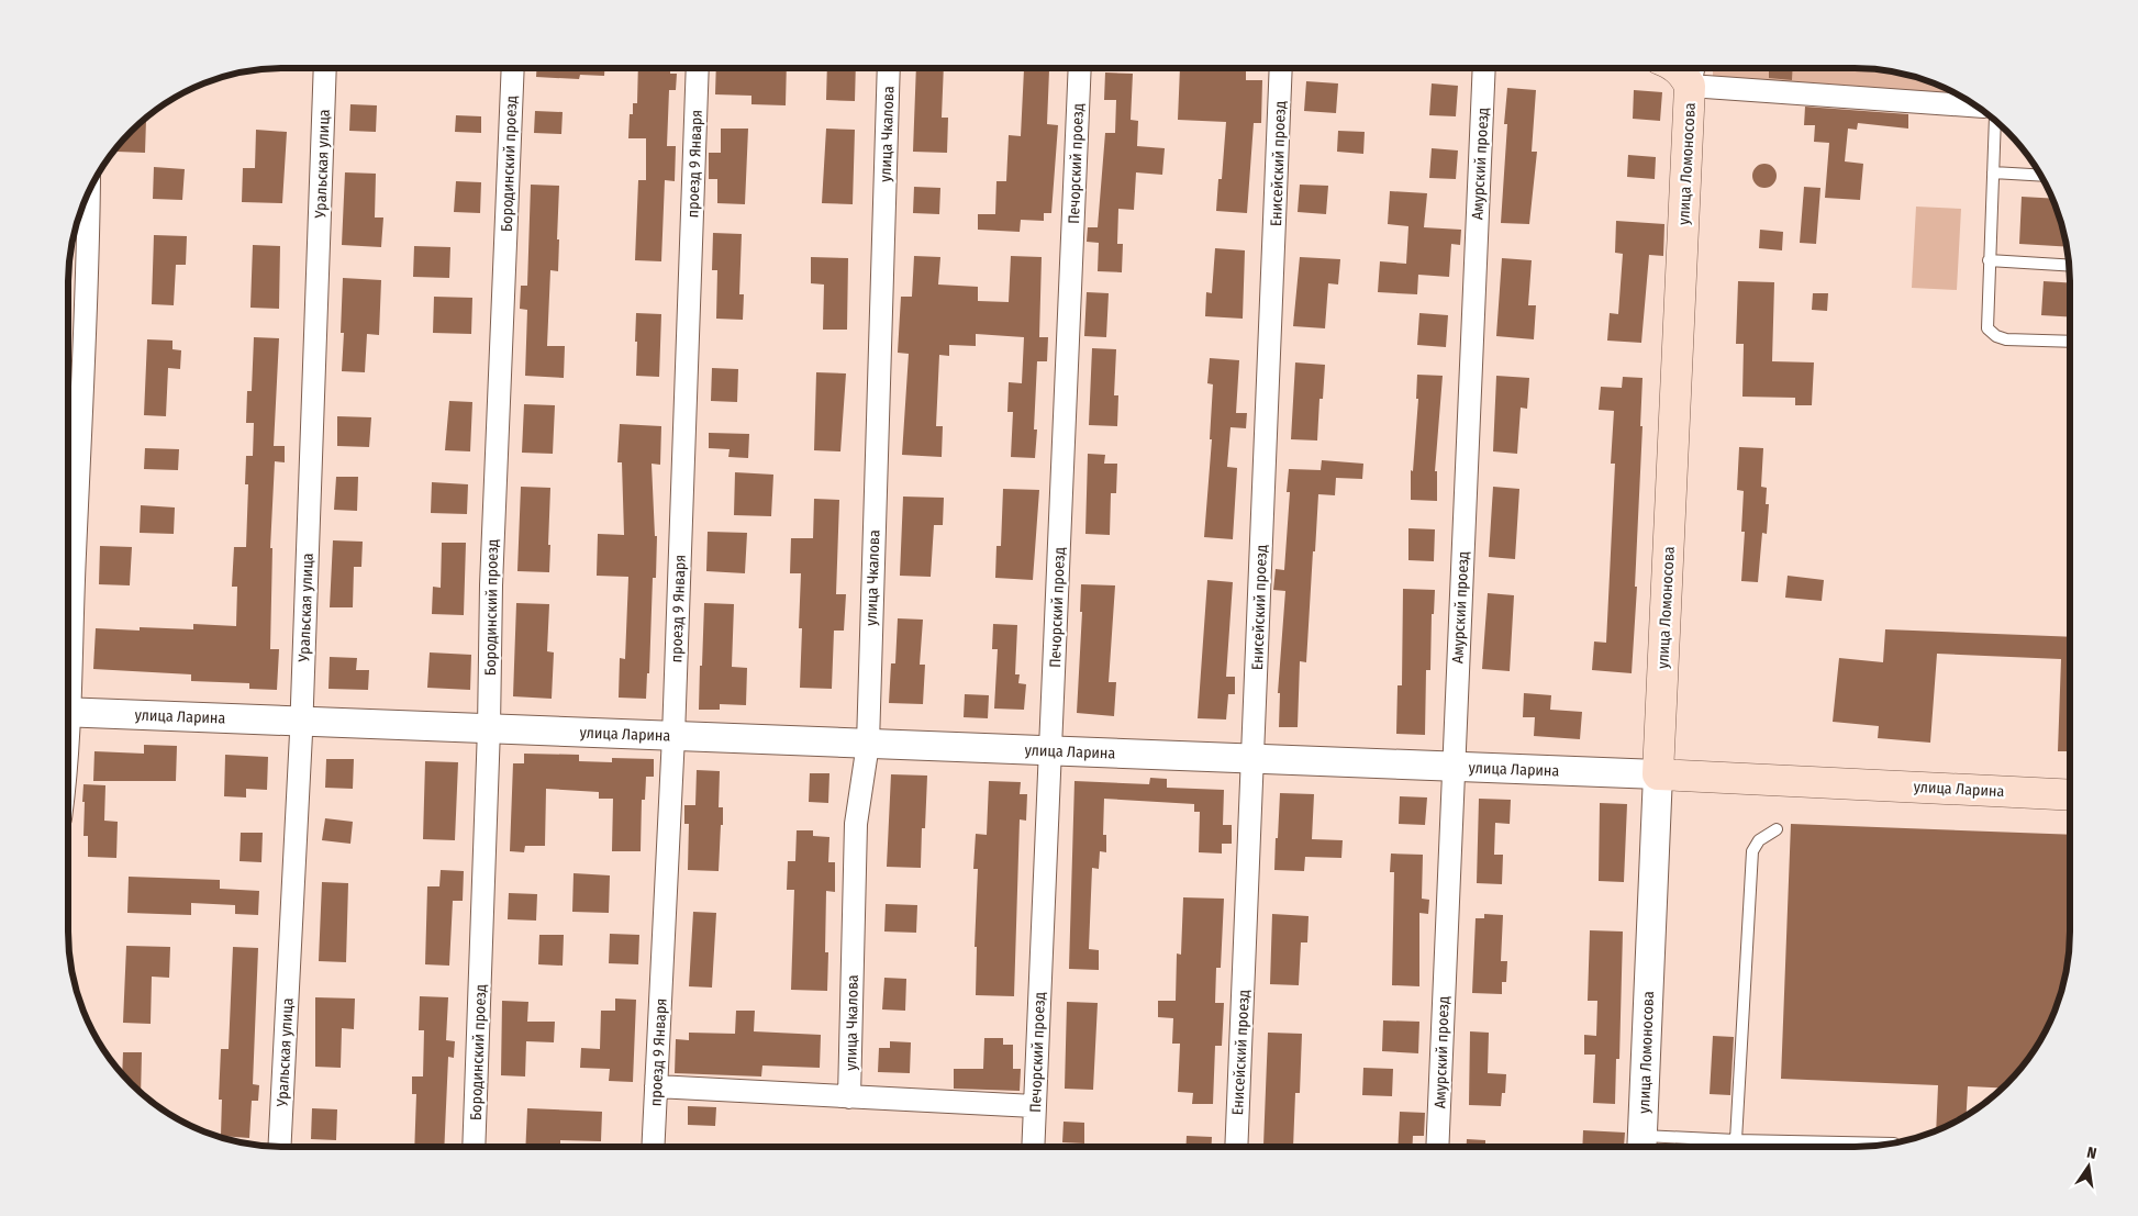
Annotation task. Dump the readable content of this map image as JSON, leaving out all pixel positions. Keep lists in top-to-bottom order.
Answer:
{
  "streets": {
    "main road": ["улица Ломоносова", "улица Ларина"],
    "street": [
      "улица Чкалова",
      "Уральская улица",
      "Бородинский проезд",
      "проезд 9 Января",
      "Печорский проезд",
      "Енисейский проезд",
      "Амурский проезд"
    ]
  },
  "crossings": [
    ["улица Чкалова", "улица Ларина"],
    ["Уральская улица", "улица Ларина"],
    ["Бородинский проезд", "улица Ларина"],
    ["проезд 9 Января", "улица Ларина"],
    ["Печорский проезд", "улица Ларина"],
    ["Енисейский проезд", "улица Ларина"],
    ["Амурский проезд", "улица Ларина"],
    ["улица Ломоносова", "улица Ларина"]
  ],
  "north": "top"
}
